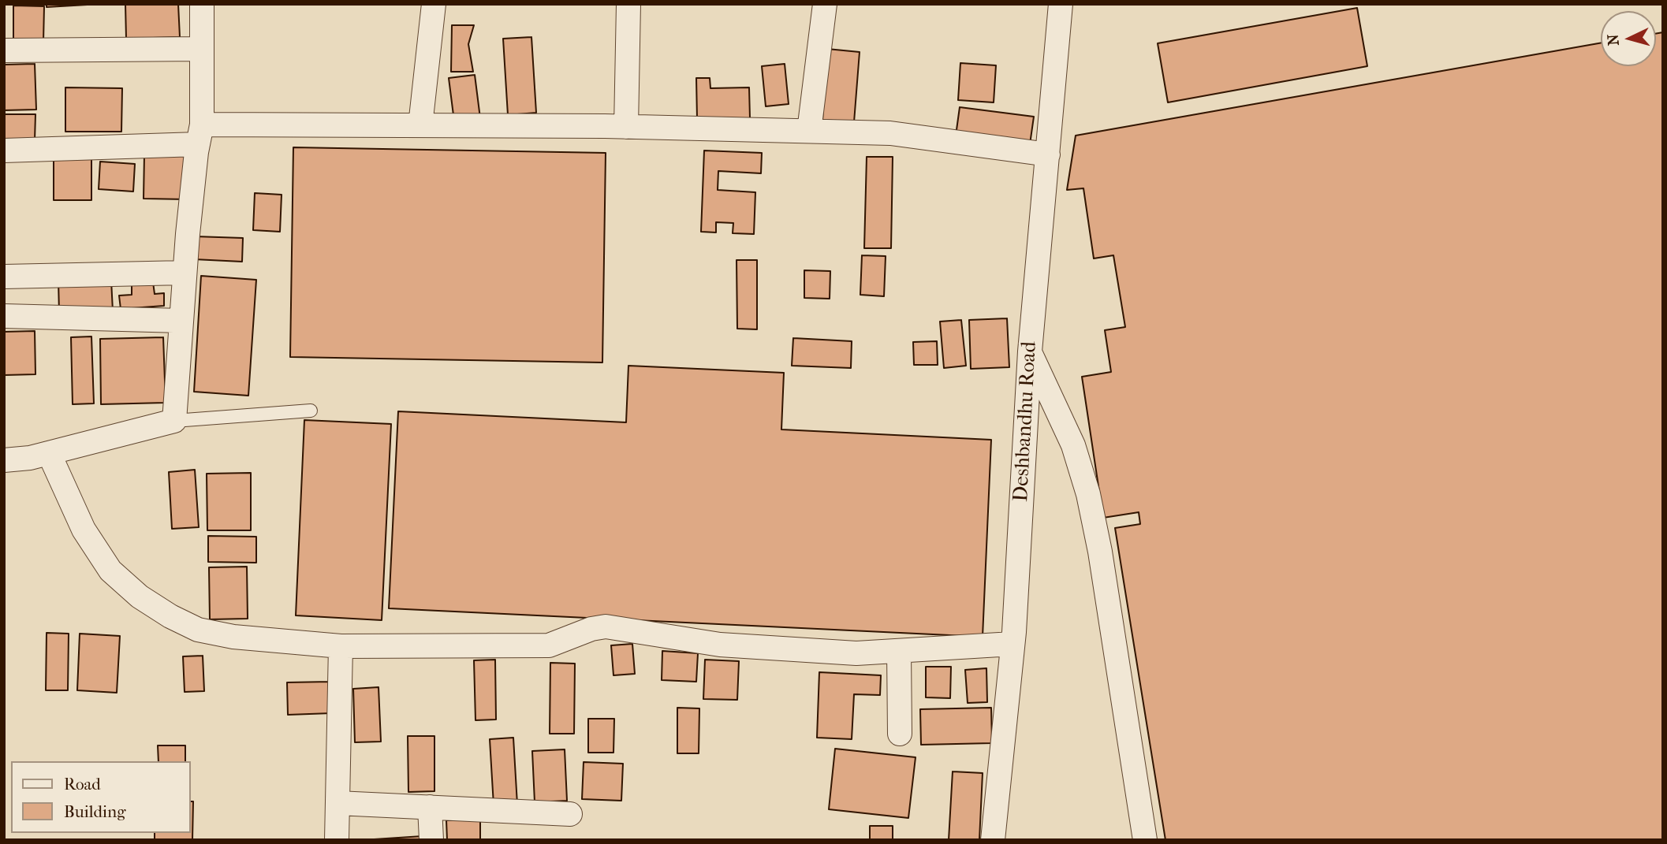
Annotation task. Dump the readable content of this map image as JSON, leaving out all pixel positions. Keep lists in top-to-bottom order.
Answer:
{
  "streets": {
    "street": ["Deshbandhu Road"]
  },
  "legend": ["Road", "Building"],
  "north": "left"
}
